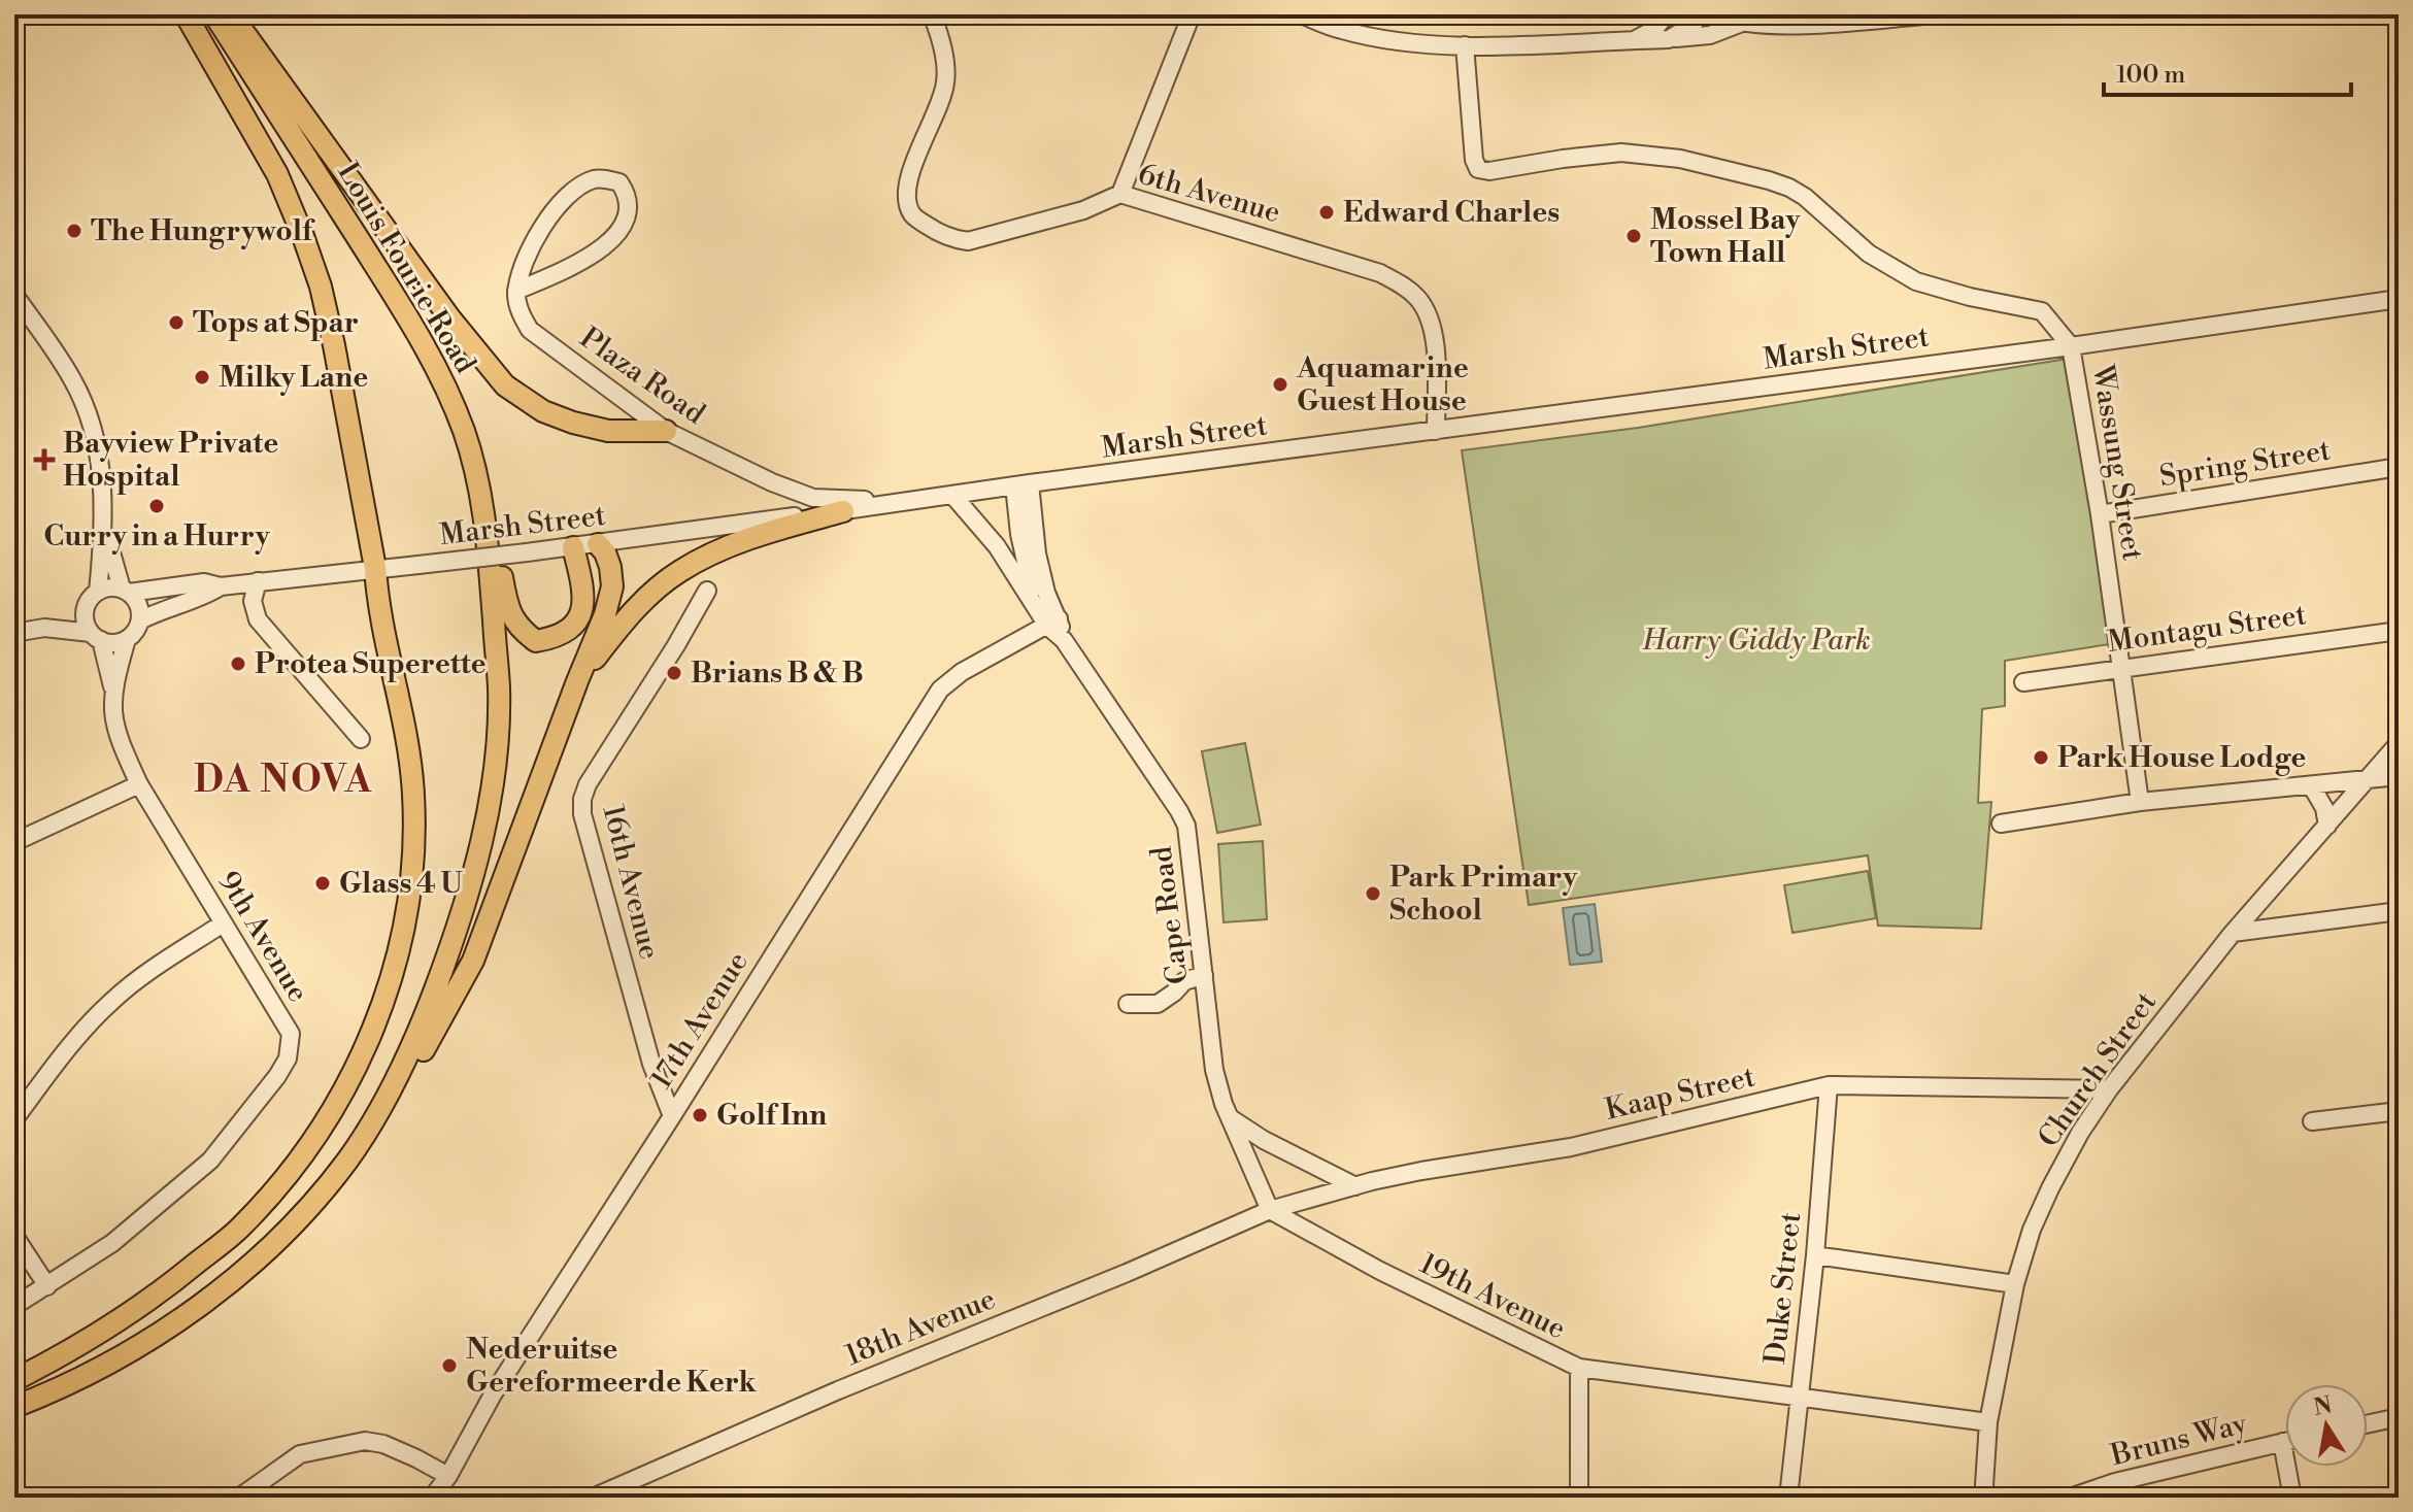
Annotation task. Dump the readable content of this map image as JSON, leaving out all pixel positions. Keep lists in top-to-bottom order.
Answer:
{
  "streets": {
    "main road": ["Louis Fourie Road"],
    "street": [
      "6th Avenue",
      "Marsh Street",
      "Plaza Road",
      "Wassung Street",
      "Spring Street",
      "Montagu Street",
      "16th Avenue",
      "Cape Road",
      "9th Avenue",
      "17th Avenue",
      "Church Street",
      "Kaap Street",
      "Duke Street",
      "19th Avenue",
      "18th Avenue",
      "Bruns Way"
    ]
  },
  "crossings": [
    ["6th Avenue", "Marsh Street"],
    ["Marsh Street", "Plaza Road"],
    ["Marsh Street", "Wassung Street"],
    ["Marsh Street", "Cape Road"],
    ["Marsh Street", "9th Avenue"],
    ["Wassung Street", "Spring Street"],
    ["Wassung Street", "Montagu Street"],
    ["16th Avenue", "17th Avenue"],
    ["Cape Road", "17th Avenue"],
    ["Cape Road", "Kaap Street"],
    ["Cape Road", "19th Avenue"],
    ["Cape Road", "18th Avenue"],
    ["Church Street", "Kaap Street"],
    ["Kaap Street", "Duke Street"],
    ["Kaap Street", "19th Avenue"],
    ["Kaap Street", "18th Avenue"],
    ["19th Avenue", "18th Avenue"]
  ],
  "districts": ["DA NOVA"],
  "parks": ["Harry Giddy Park"],
  "places": {
    "other": [
      "Edward Charles",
      "The Hungrywolf",
      "Mossel Bay Town Hall",
      "Tops at Spar",
      "Milky Lane",
      "Aquamarine Guest House",
      "Curry in a Hurry",
      "Protea Superette",
      "Brians B & B",
      "Park House Lodge",
      "Glass 4 U",
      "Park Primary School",
      "Golf Inn",
      "Nederuitse Gereformeerde Kerk"
    ],
    "health": ["Bayview Private Hospital"]
  },
  "scale_bar": "100 m",
  "north": "top"
}
